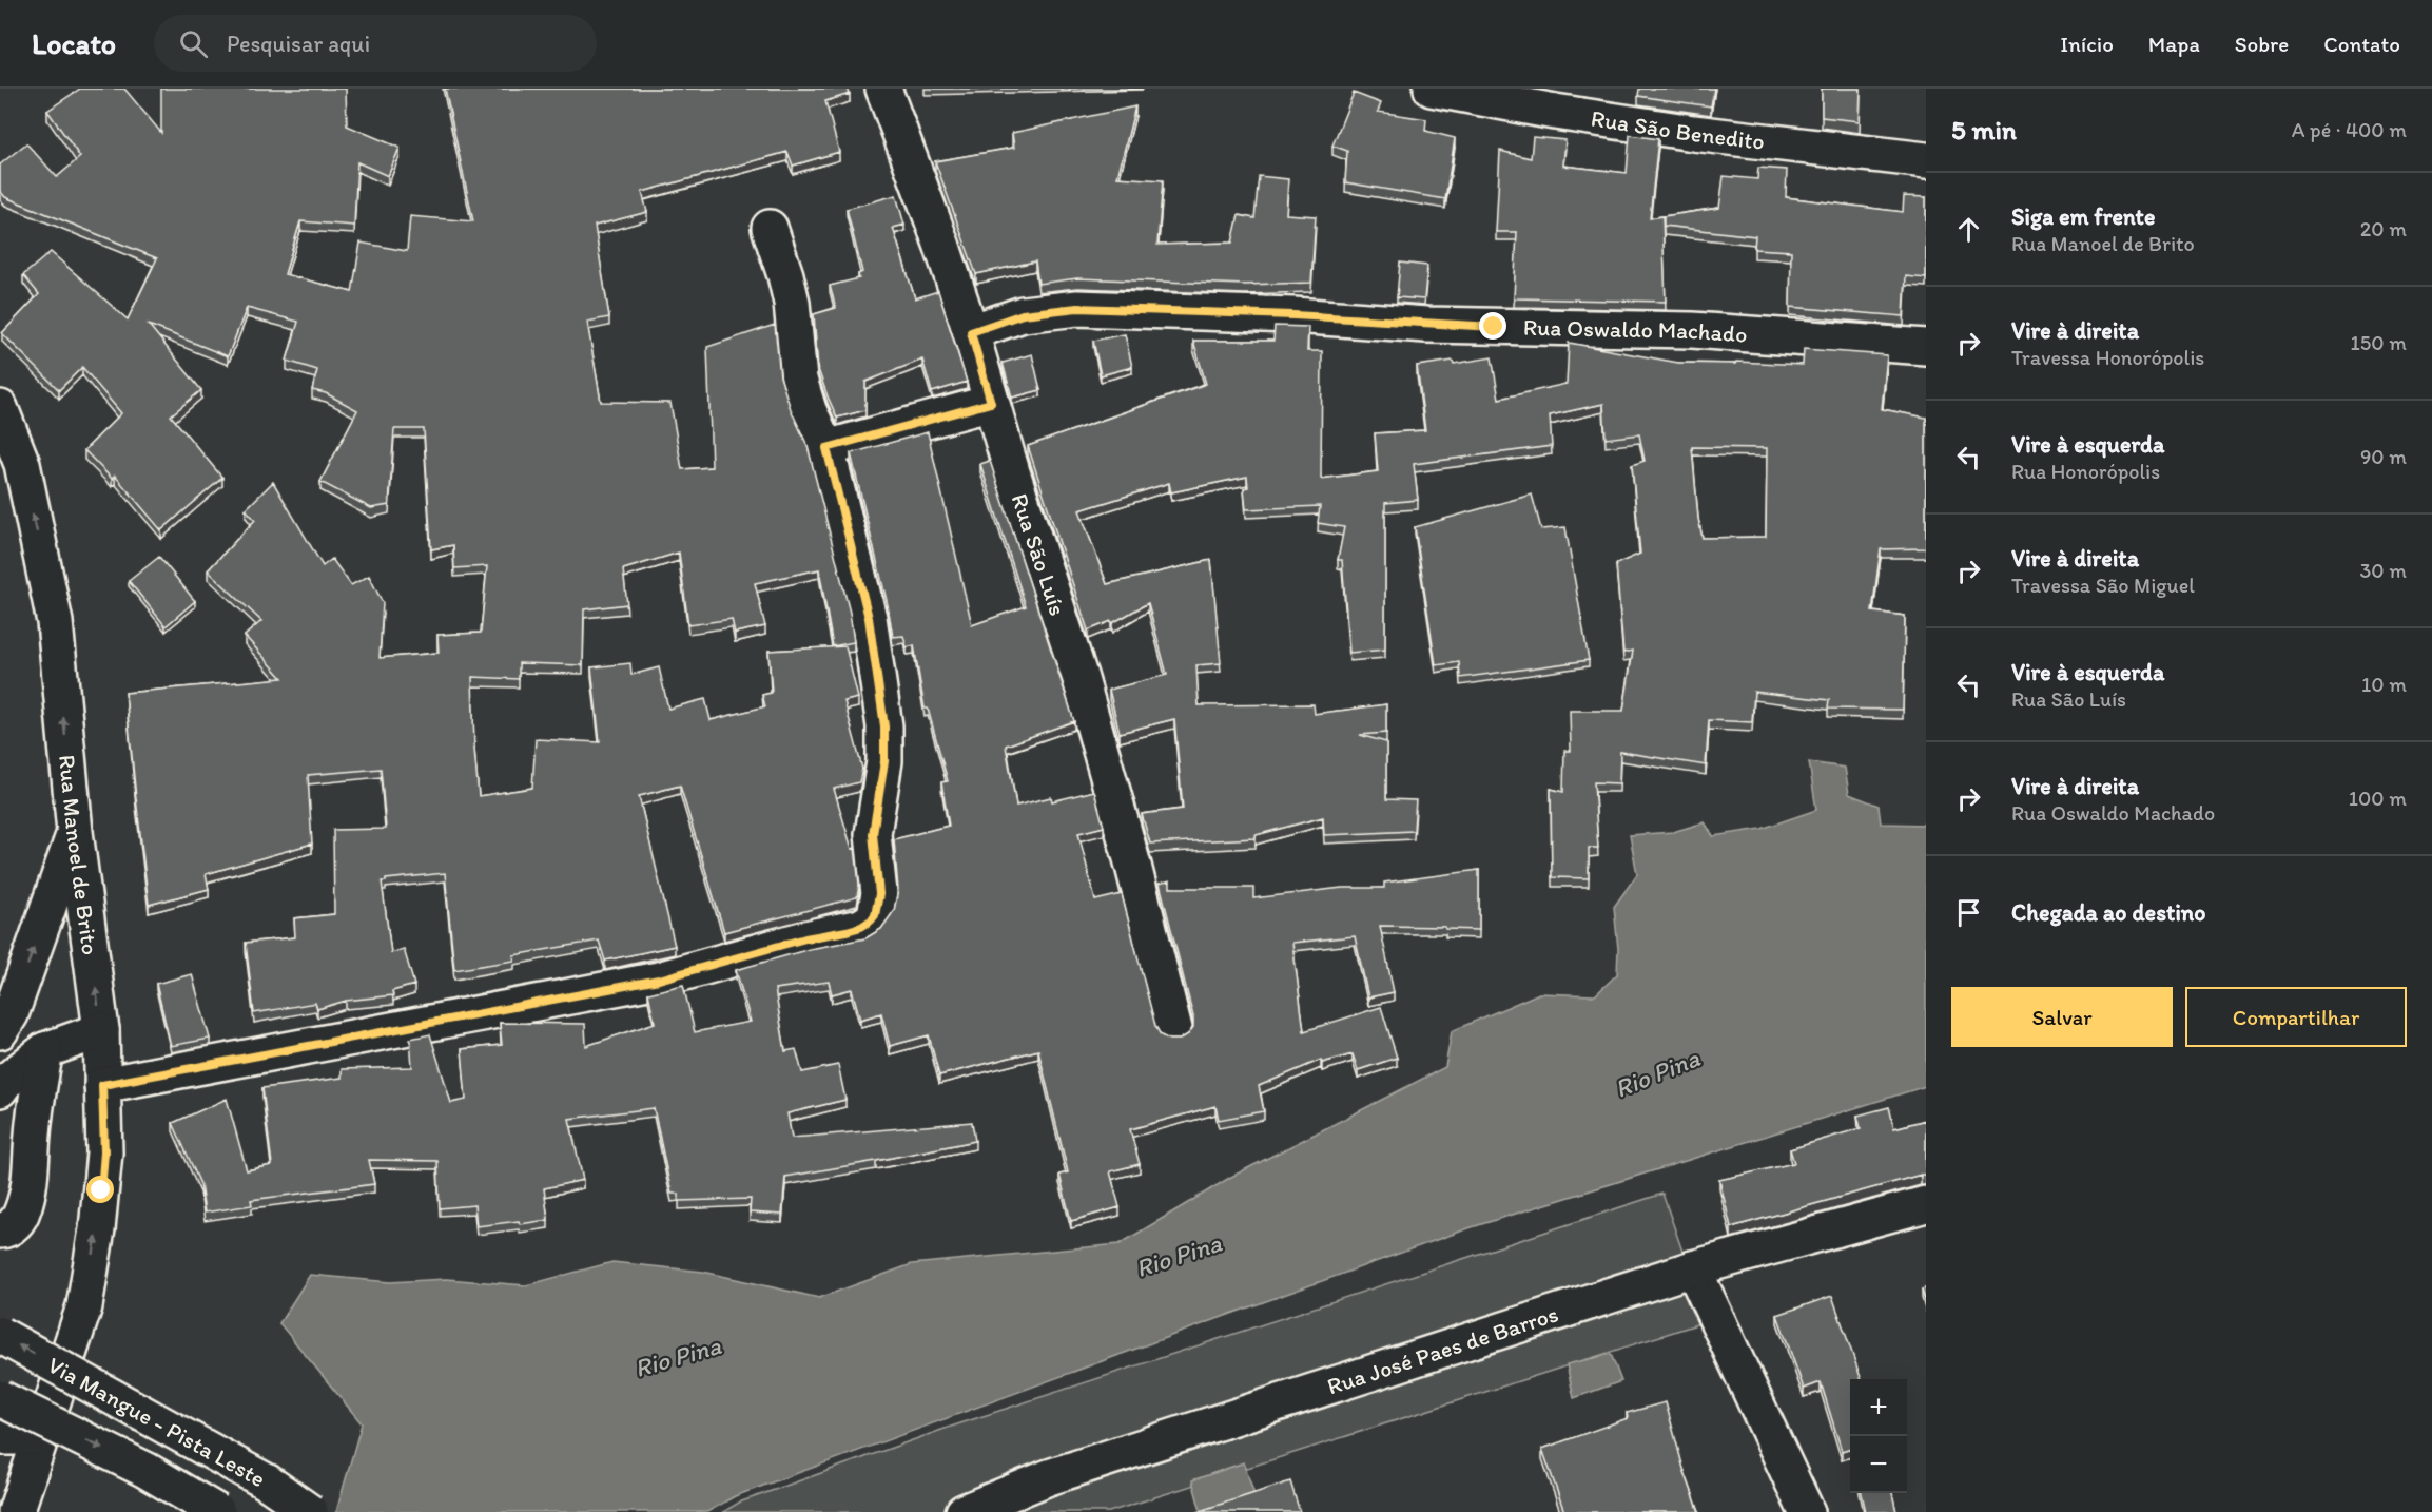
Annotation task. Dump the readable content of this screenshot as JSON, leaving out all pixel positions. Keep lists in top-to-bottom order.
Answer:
{
  "streets": {
    "street": [
      "Rua São Benedito",
      "Rua Oswaldo Machado",
      "Rua São Luís",
      "Rua Manoel de Brito",
      "Rua José Paes de Barros",
      "Via Mangue - Pista Leste"
    ]
  },
  "crossings": [
    ["Rua Oswaldo Machado", "Rua São Luís"]
  ],
  "water": ["Rio Pina"],
  "page": {
    "header": "Locato",
    "search": "Pesquisar aqui",
    "nav": [
      "Início",
      "Mapa",
      "Sobre",
      "Contato"
    ],
    "heading": ["5 min", "A pé · 400 m"],
    "list": [
      ["Siga em frente", "Rua Manoel de Brito", "20 m"],
      ["Vire à direita", "Travessa Honorópolis", "150 m"],
      ["Vire à esquerda", "Rua Honorópolis", "90 m"],
      ["Vire à direita", "Travessa São Miguel", "30 m"],
      ["Vire à esquerda", "Rua São Luís", "10 m"],
      ["Vire à direita", "Rua Oswaldo Machado", "100 m"],
      "Chegada ao destino"
    ],
    "buttons": ["Salvar", "Compartilhar"],
    "map_buttons": ["+", "−"]
  }
}
